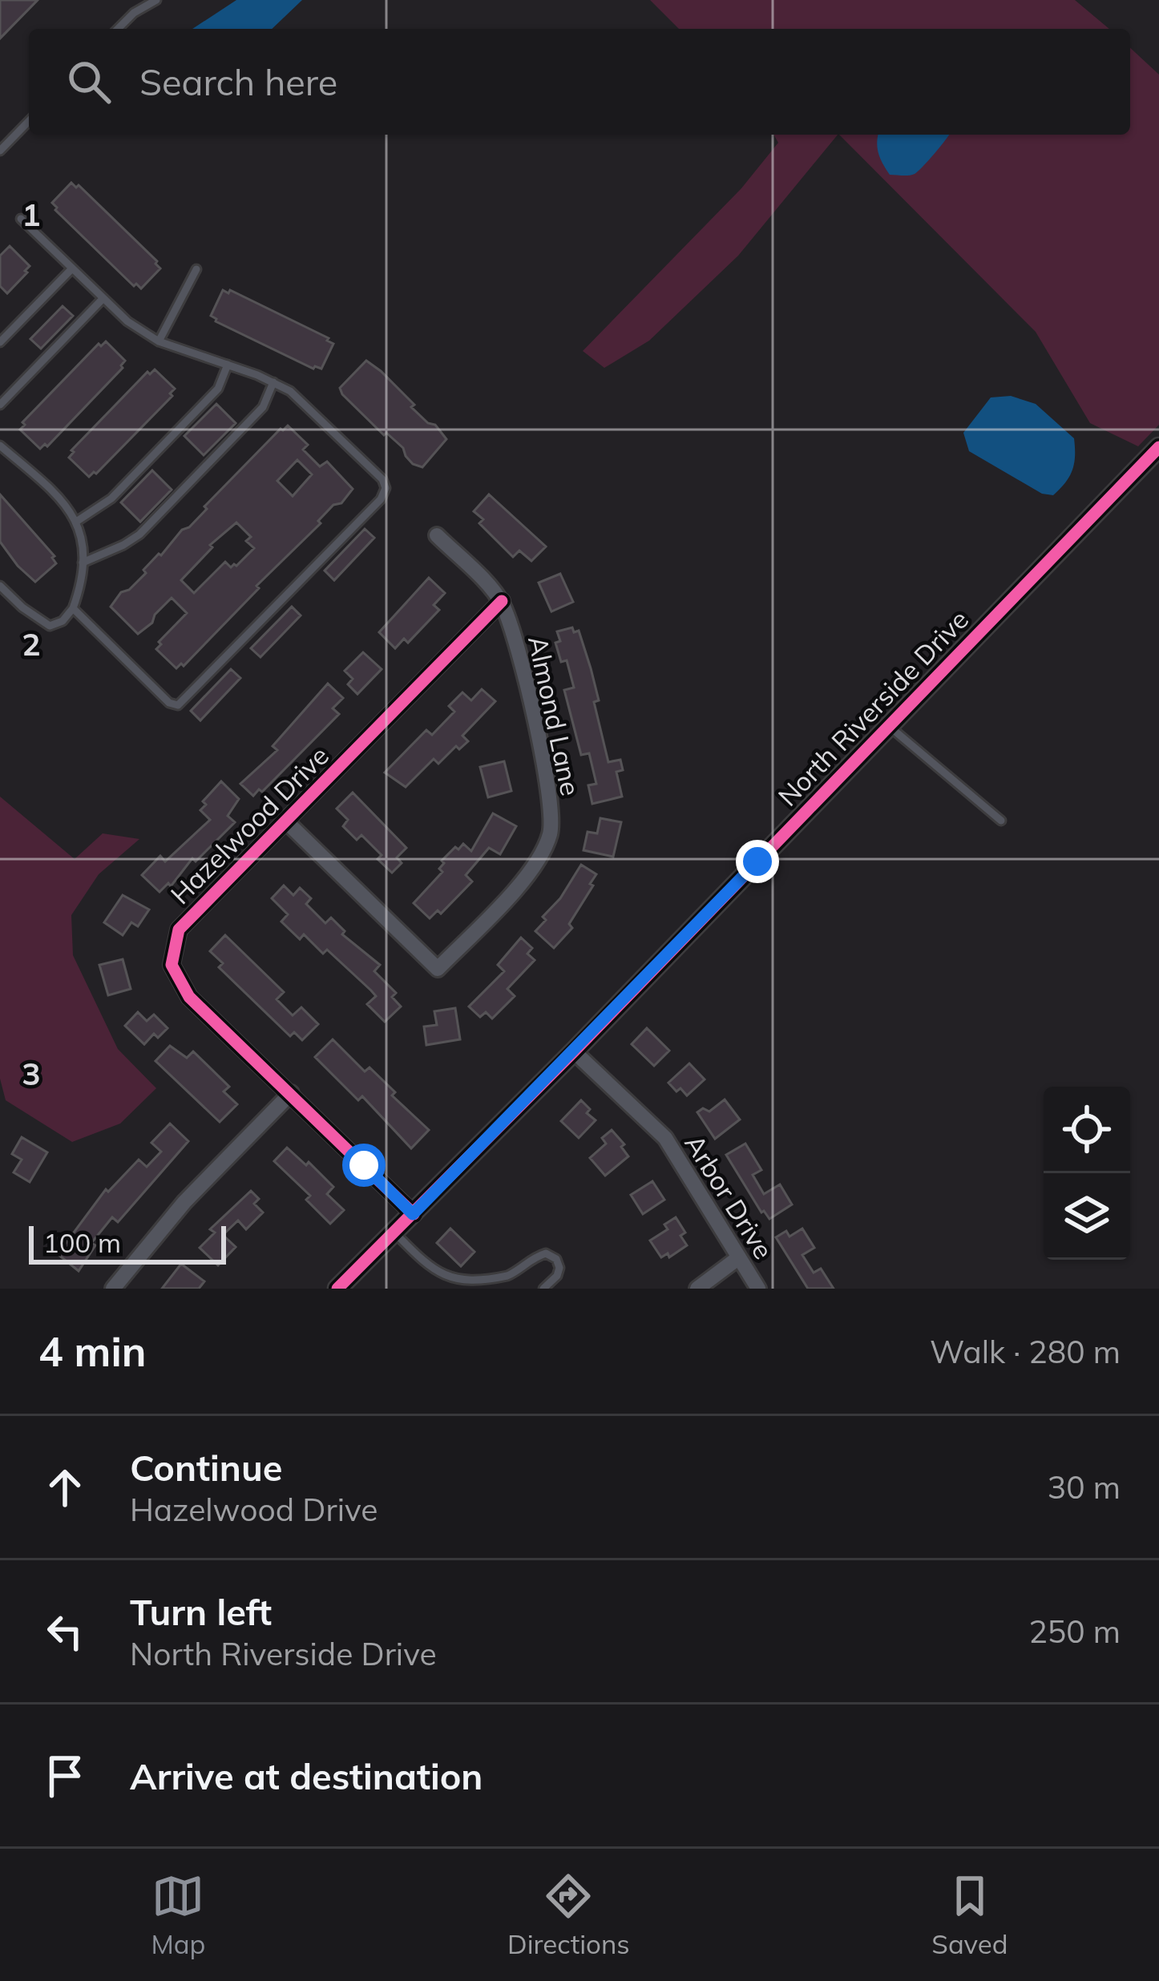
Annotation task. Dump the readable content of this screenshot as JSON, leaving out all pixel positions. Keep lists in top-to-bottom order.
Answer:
{
  "streets": {
    "street": [
      "North Riverside Drive",
      "Almond Lane",
      "Hazelwood Drive",
      "Arbor Drive"
    ]
  },
  "crossings": [
    ["North Riverside Drive", "Hazelwood Drive"],
    ["North Riverside Drive", "Arbor Drive"],
    ["Almond Lane", "Hazelwood Drive"]
  ],
  "scale_bar": "100 m",
  "page": {
    "search": "Search here",
    "scale": "100 m",
    "heading": ["4 min", "Walk · 280 m"],
    "list": [
      ["Continue", "Hazelwood Drive", "30 m"],
      ["Turn left", "North Riverside Drive", "250 m"],
      "Arrive at destination"
    ],
    "nav": ["Map", "Directions", "Saved"]
  },
  "grid": {
    "rows": ["1", "2", "3"]
  }
}
